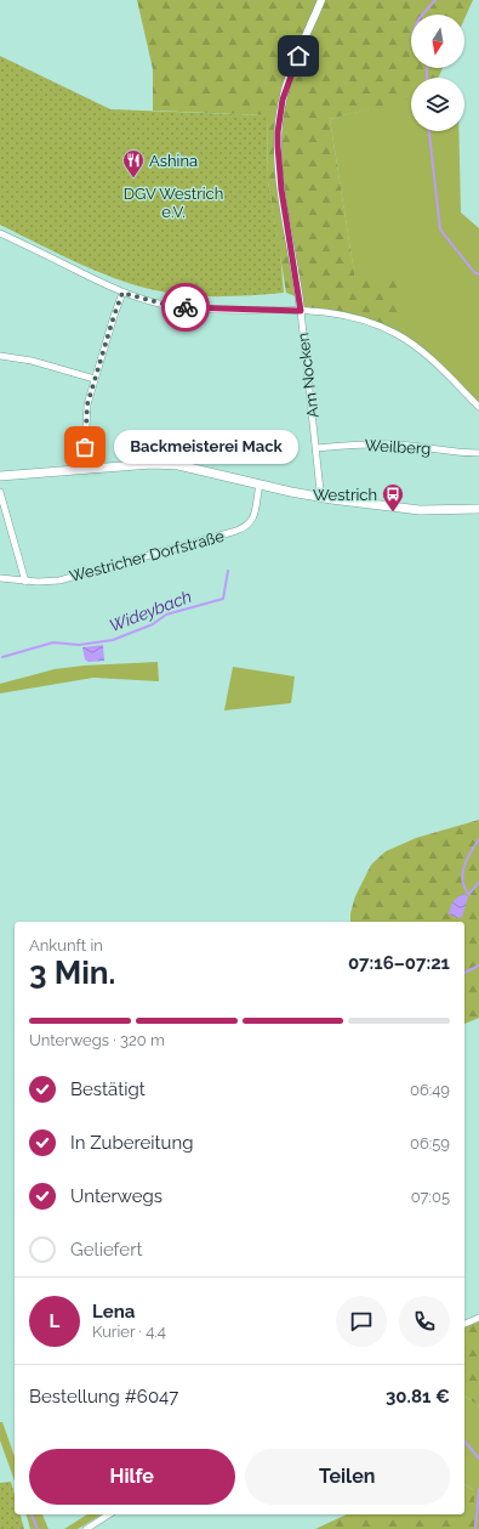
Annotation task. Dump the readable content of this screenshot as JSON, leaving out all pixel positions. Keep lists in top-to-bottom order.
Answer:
{
  "streets": {
    "street": ["Am Nocken", "Weilberg", "Westricher Dorfstraße"]
  },
  "crossings": [
    ["Am Nocken", "Weilberg"]
  ],
  "water": ["Wideybach"],
  "parks": ["DGV Westrich e.V."],
  "places": {
    "restaurant": ["Ashina"],
    "other": ["Backmeisterei Mack"],
    "bus stop": ["Westrich"]
  },
  "north": "bottom",
  "page": {
    "bubble": "Backmeisterei Mack",
    "heading": ["3 Min.", "Ankunft in", "07:16–07:21"],
    "panel": [
      "Lena",
      "Kurier · 4.4",
      "Bestellung #6047",
      "30.81 €"
    ],
    "bar": "Unterwegs · 320 m",
    "list": [
      ["Bestätigt", "06:49"],
      ["In Zubereitung", "06:59"],
      ["Unterwegs", "07:05"],
      "Geliefert"
    ],
    "round": "L",
    "buttons": ["Hilfe", "Teilen"]
  }
}
